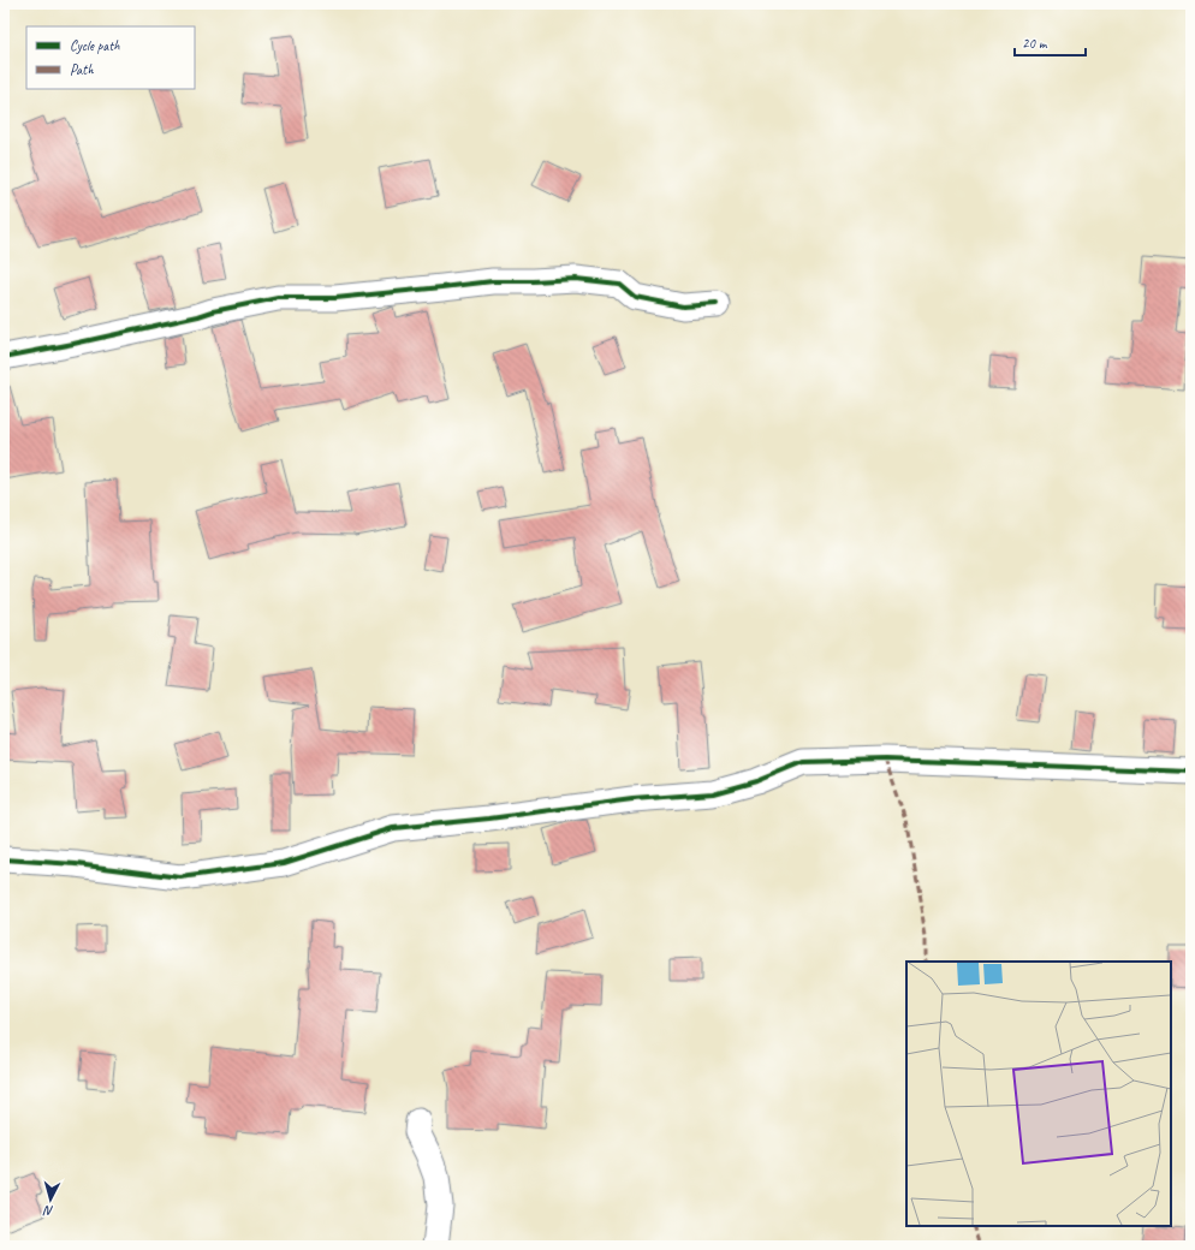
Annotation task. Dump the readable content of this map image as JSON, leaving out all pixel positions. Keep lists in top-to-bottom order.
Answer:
{
  "legend": ["Cycle path", "Path"],
  "scale_bar": "20 m",
  "north": "bottom"
}
